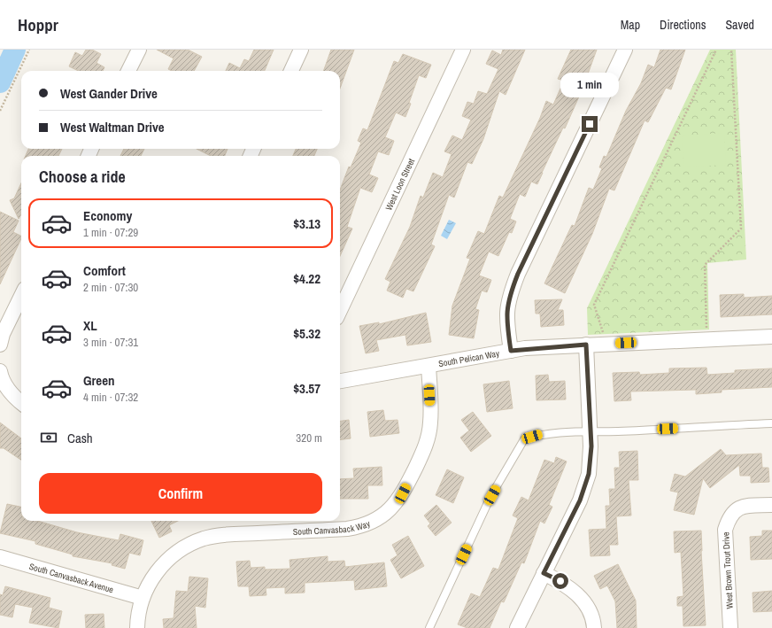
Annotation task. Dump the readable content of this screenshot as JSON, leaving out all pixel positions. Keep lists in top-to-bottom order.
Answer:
{
  "streets": {
    "street": [
      "West Loon Street",
      "South Pelican Way",
      "South Canvasback Way",
      "West Brown Trout Drive",
      "South Canvasback Avenue"
    ]
  },
  "crossings": [
    ["South Pelican Way", "South Canvasback Way"],
    ["South Canvasback Way", "South Canvasback Avenue"]
  ],
  "page": {
    "header": "Hoppr",
    "nav": ["Map", "Directions", "Saved"],
    "banner": ["West Gander Drive", "West Waltman Drive"],
    "bubble": "1 min",
    "heading": "Choose a ride",
    "list": [
      {
        "name": "Economy",
        "note": "1 min · 07:29",
        "value": "$3.13"
      },
      {
        "name": "Comfort",
        "note": "2 min · 07:30",
        "value": "$4.22"
      },
      {
        "name": "XL",
        "note": "3 min · 07:31",
        "value": "$5.32"
      },
      {
        "name": "Green",
        "note": "4 min · 07:32",
        "value": "$3.57"
      }
    ],
    "pay": ["Cash", "320 m"],
    "buttons": "Confirm"
  }
}
